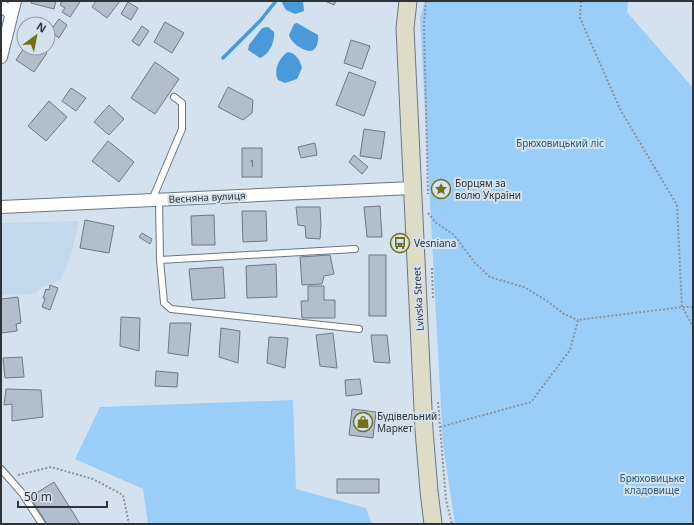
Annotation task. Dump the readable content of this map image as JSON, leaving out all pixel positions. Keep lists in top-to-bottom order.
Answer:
{
  "streets": {
    "main road": ["Lvivska Street"],
    "street": ["Весняна вулиця"]
  },
  "crossings": [
    ["Весняна вулиця", "Lvivska Street"]
  ],
  "parks": ["Брюховицький ліс", "Брюховицьке кладовище"],
  "places": {
    "place": ["Борцям за волю України"],
    "bus stop": ["Vesniana"],
    "shop": ["Будівельний Маркет"]
  },
  "house_numbers": ["1"],
  "scale_bar": "50 m",
  "north": "top right"
}
